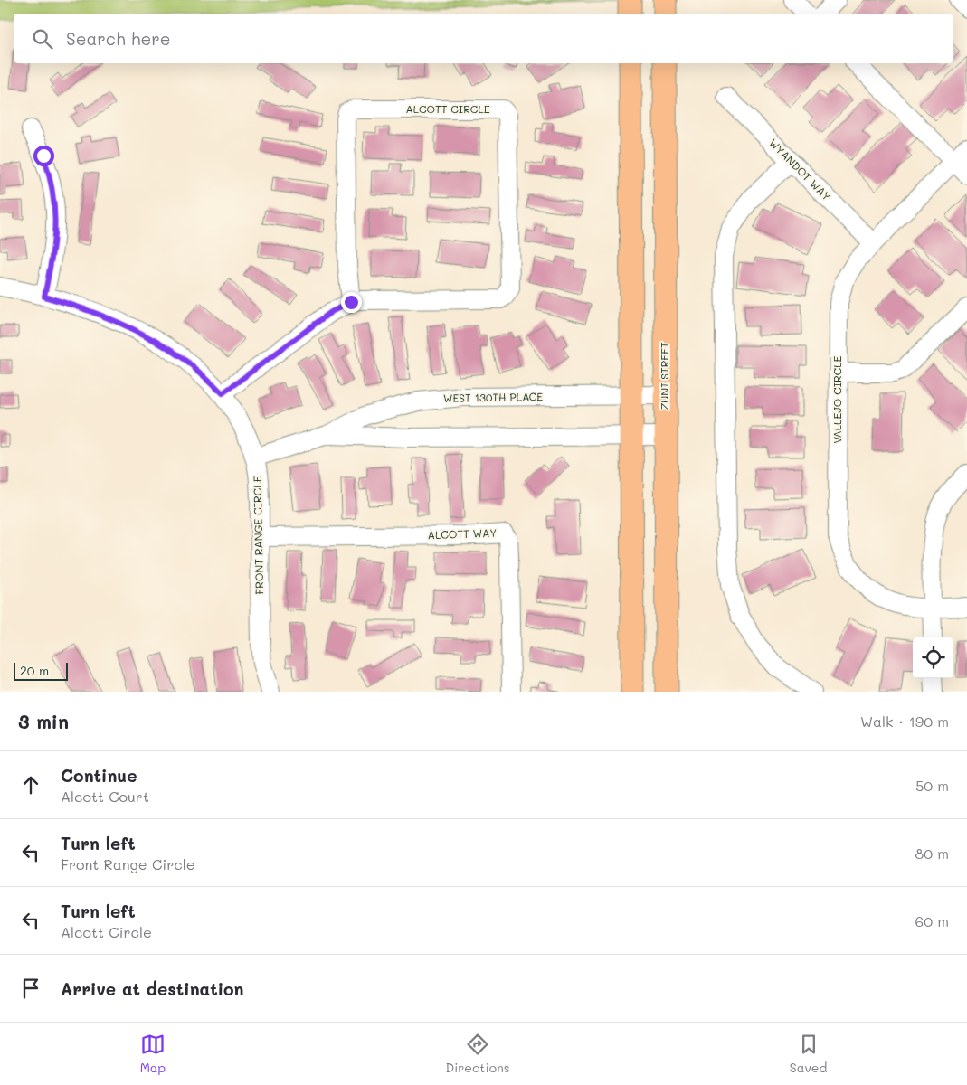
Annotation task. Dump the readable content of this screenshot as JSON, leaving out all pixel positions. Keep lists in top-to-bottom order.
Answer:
{
  "streets": {
    "main road": ["ZUNI STREET"],
    "street": [
      "ALCOTT CIRCLE",
      "WYANDOT WAY",
      "WEST 130TH PLACE",
      "VALLEJO CIRCLE",
      "ALCOTT WAY",
      "FRONT RANGE CIRCLE"
    ]
  },
  "crossings": [
    ["ALCOTT CIRCLE", "FRONT RANGE CIRCLE"],
    ["WYANDOT WAY", "VALLEJO CIRCLE"],
    ["ZUNI STREET", "WEST 130TH PLACE"],
    ["WEST 130TH PLACE", "FRONT RANGE CIRCLE"],
    ["ALCOTT WAY", "FRONT RANGE CIRCLE"]
  ],
  "scale_bar": "20 m",
  "page": {
    "search": "Search here",
    "scale": "20 m",
    "heading": ["3 min", "Walk · 190 m"],
    "list": [
      ["Continue", "Alcott Court", "50 m"],
      ["Turn left", "Front Range Circle", "80 m"],
      ["Turn left", "Alcott Circle", "60 m"],
      "Arrive at destination"
    ],
    "nav": ["Map", "Directions", "Saved"]
  }
}
